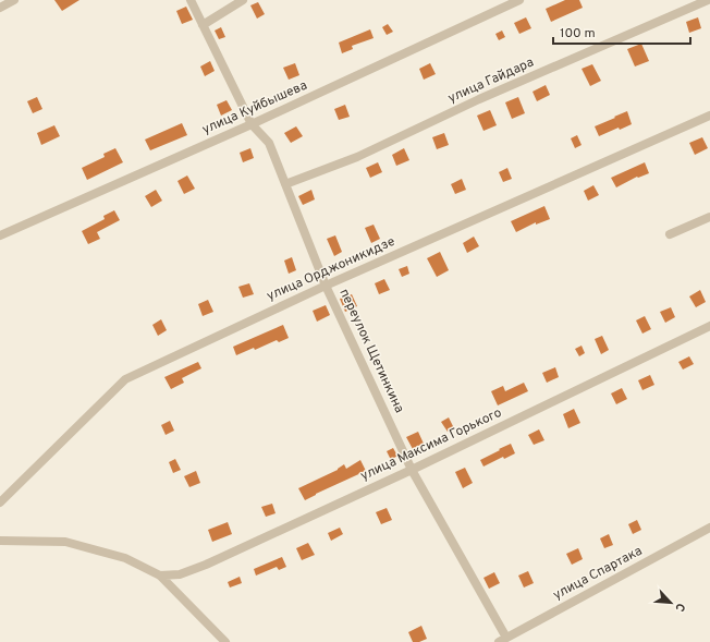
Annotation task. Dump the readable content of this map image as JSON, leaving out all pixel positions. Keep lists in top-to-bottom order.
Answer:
{
  "streets": {
    "street": [
      "улица Гайдара",
      "улица Куйбышева",
      "улица Орджоникидзе",
      "переулок Щетинкина",
      "улица Максима Горького",
      "улица Спартака"
    ]
  },
  "crossings": [
    ["улица Гайдара", "переулок Щетинкина"],
    ["улица Куйбышева", "переулок Щетинкина"],
    ["улица Орджоникидзе", "переулок Щетинкина"],
    ["переулок Щетинкина", "улица Максима Горького"],
    ["переулок Щетинкина", "улица Спартака"]
  ],
  "scale_bar": "100 m",
  "north": "bottom right"
}
